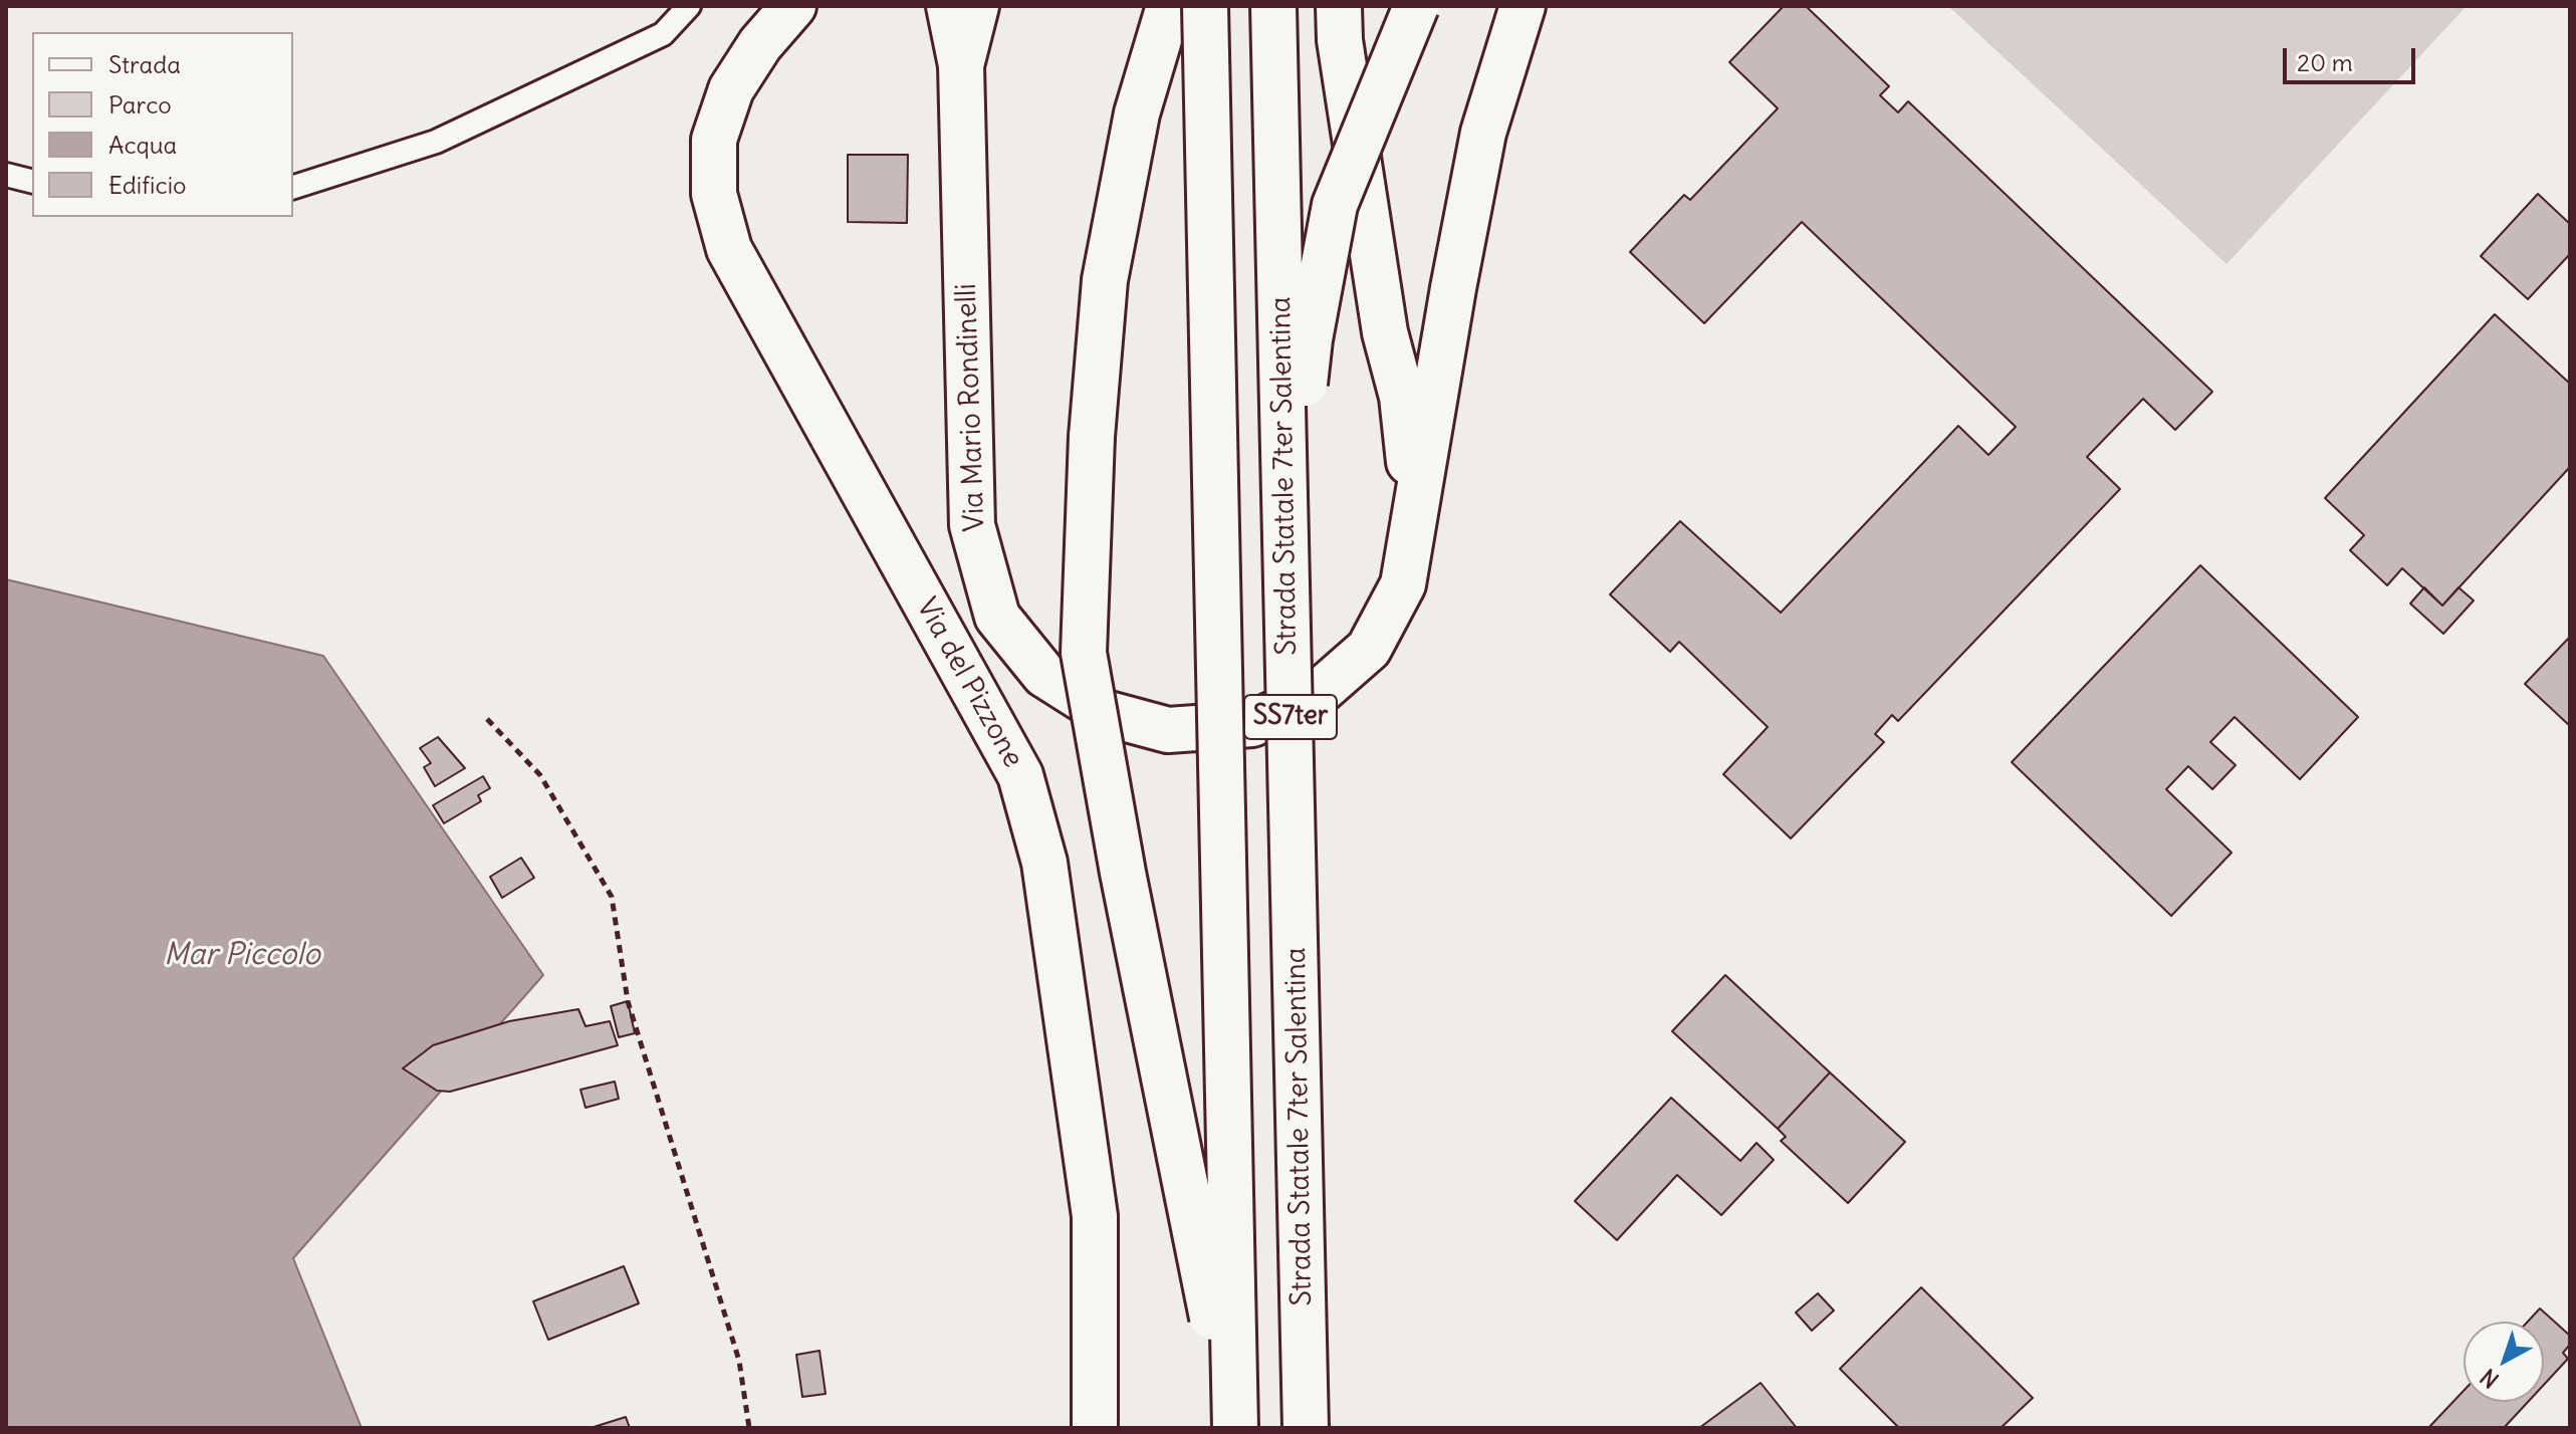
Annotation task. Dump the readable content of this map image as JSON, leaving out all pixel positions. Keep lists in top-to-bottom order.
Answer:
{
  "streets": {
    "main road": [
      "Via Mario Rondinelli",
      "Strada Statale 7ter Salentina",
      "Via del Pizzone",
      "SS7ter"
    ]
  },
  "water": ["Mar Piccolo"],
  "legend": [
    "Strada",
    "Parco",
    "Acqua",
    "Edificio"
  ],
  "scale_bar": "20 m",
  "north": "bottom left"
}
